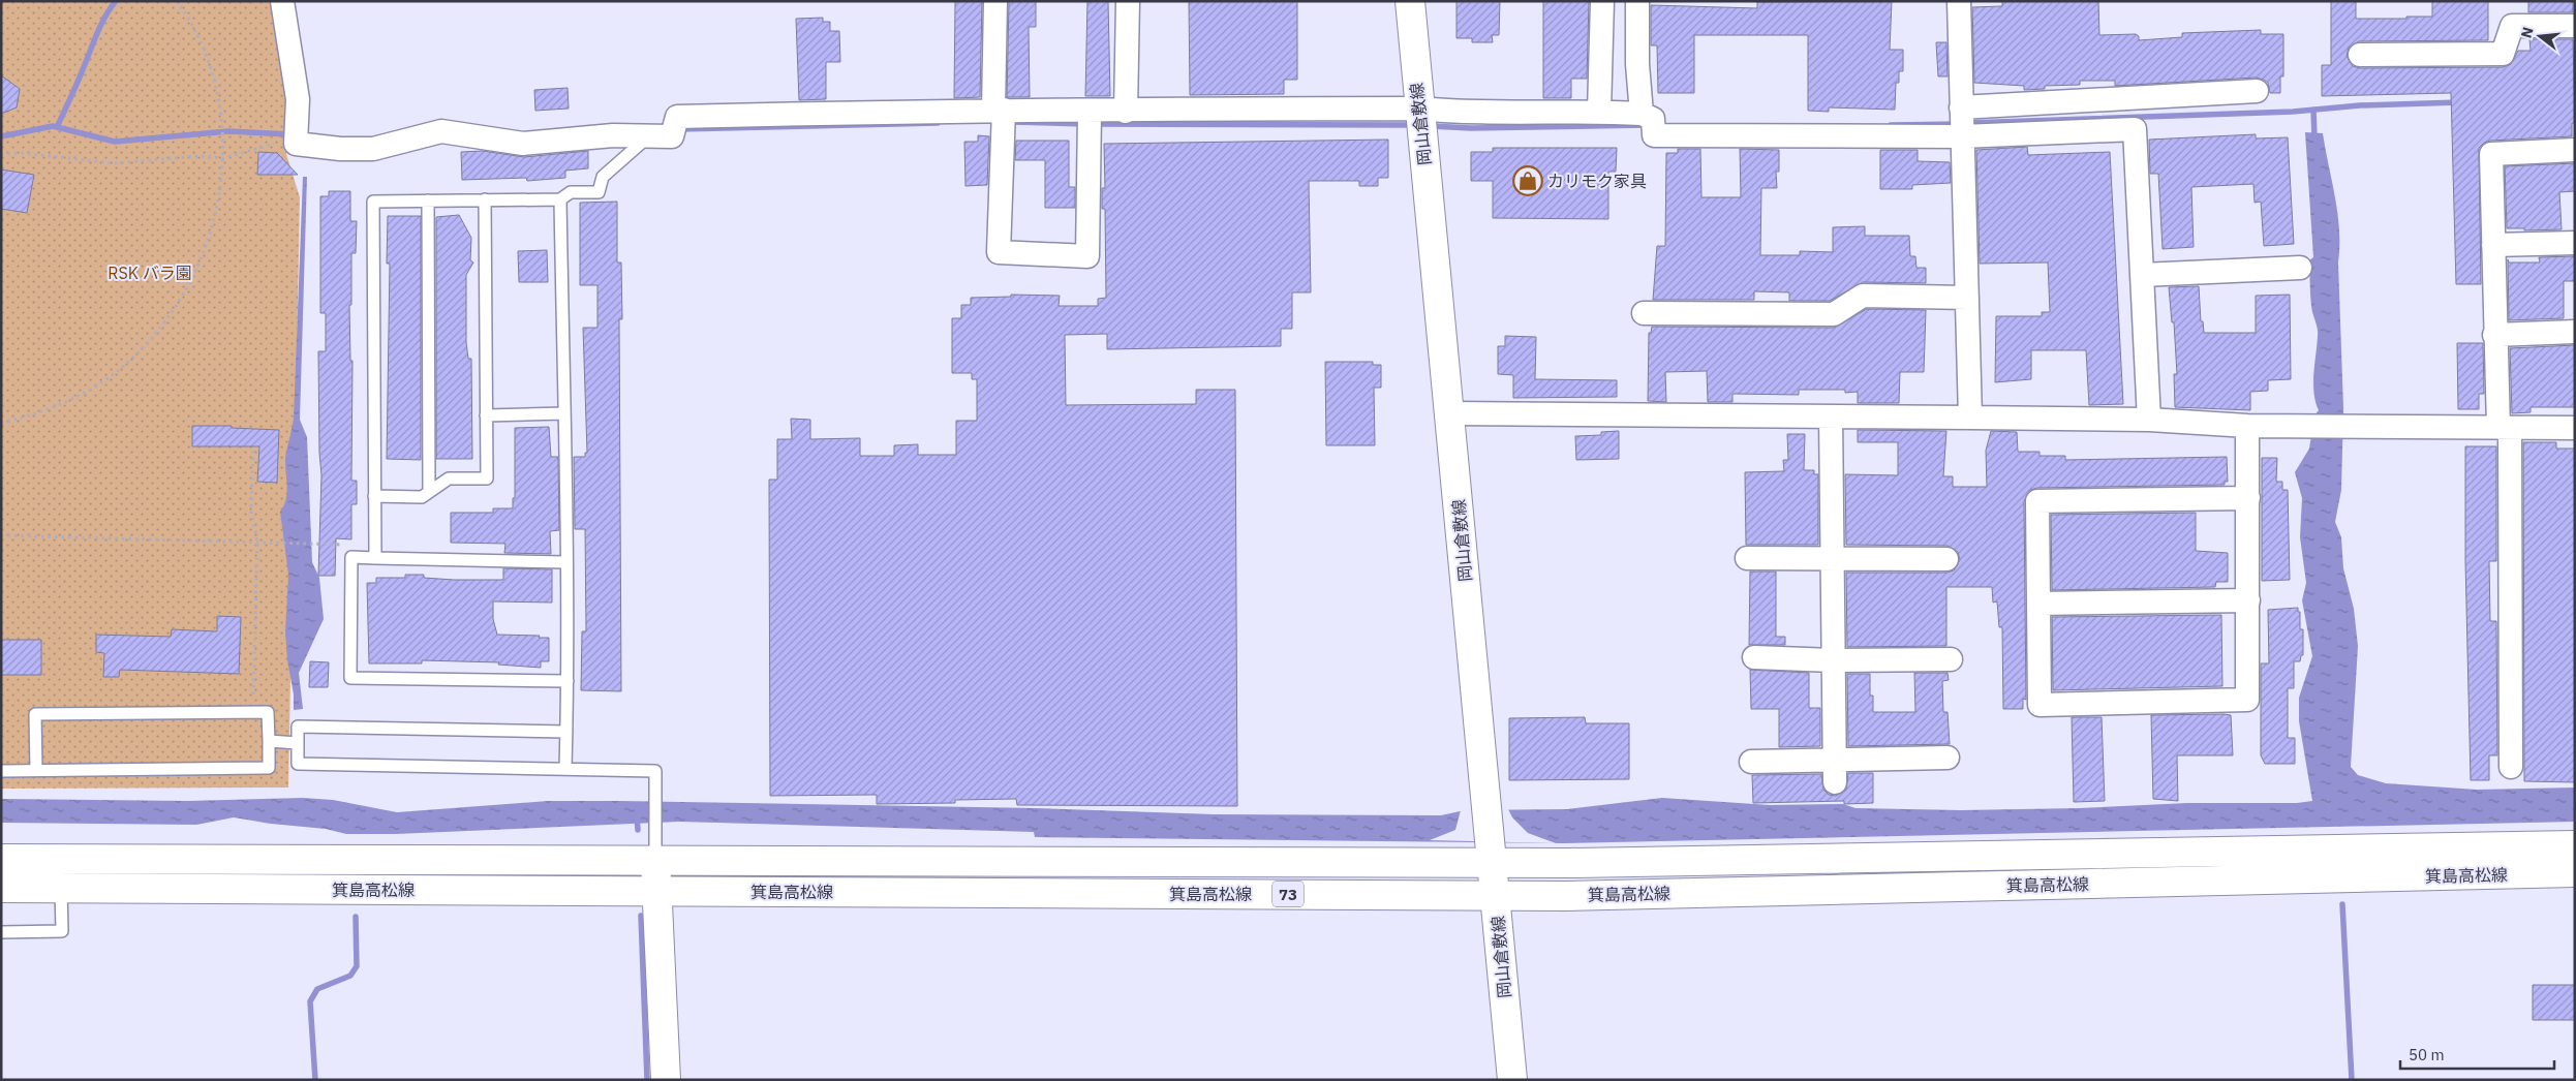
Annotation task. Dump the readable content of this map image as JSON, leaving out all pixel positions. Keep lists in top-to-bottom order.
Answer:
{
  "streets": {
    "main road": ["岡山倉敷線", "箕島高松線", "73"]
  },
  "crossings": [
    ["岡山倉敷線", "箕島高松線"]
  ],
  "parks": ["RSK バラ園"],
  "places": {
    "shop": ["カリモク家具"]
  },
  "scale_bar": "50 m",
  "north": "left"
}
